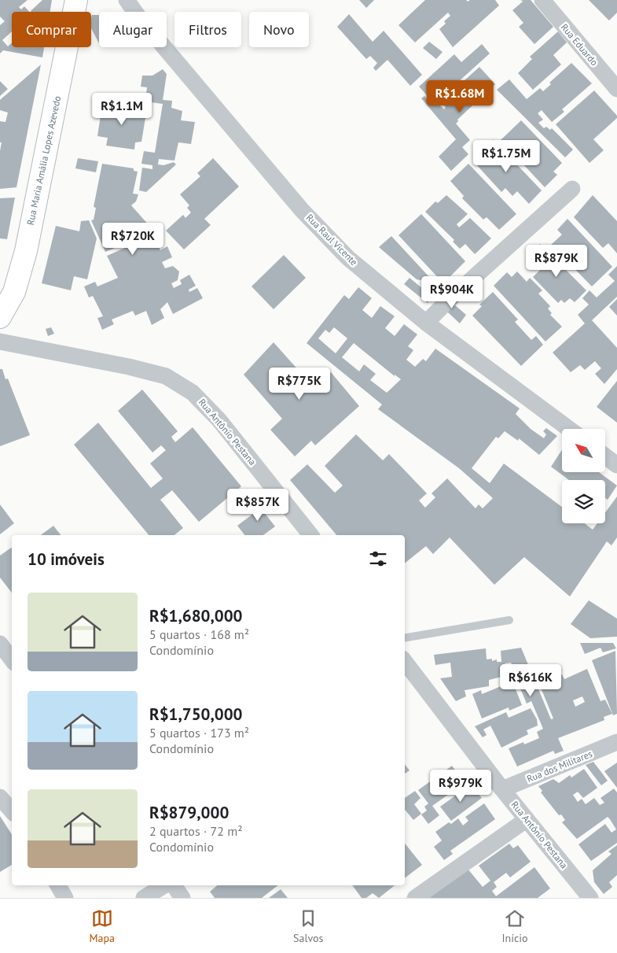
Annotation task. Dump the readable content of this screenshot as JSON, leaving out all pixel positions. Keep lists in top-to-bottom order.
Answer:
{
  "streets": {
    "main road": ["Rua Maria Amália Lopes Azevedo"],
    "street": [
      "Rua Eduardo",
      "Rua Raul Vicente",
      "Rua Antônio Pestana",
      "Rua dos Militares"
    ]
  },
  "crossings": [
    ["Rua Antônio Pestana", "Rua dos Militares"]
  ],
  "north": "top left",
  "page": {
    "chip": [
      "Comprar",
      "Alugar",
      "Filtros",
      "Novo"
    ],
    "price": [
      "R$1.68M",
      "R$1.1M",
      "R$1.75M",
      "R$720K",
      "R$879K",
      "R$904K",
      "R$775K",
      "R$857K",
      "R$616K",
      "R$979K"
    ],
    "heading": "10 imóveis",
    "list": [
      {
        "name": "R$1,680,000",
        "note": "5 quartos · 168 m² · Condomínio"
      },
      {
        "name": "R$1,750,000",
        "note": "5 quartos · 173 m² · Condomínio"
      },
      {
        "name": "R$879,000",
        "note": "2 quartos · 72 m² · Condomínio"
      }
    ],
    "tabs": ["Mapa", "Salvos", "Início"]
  }
}
